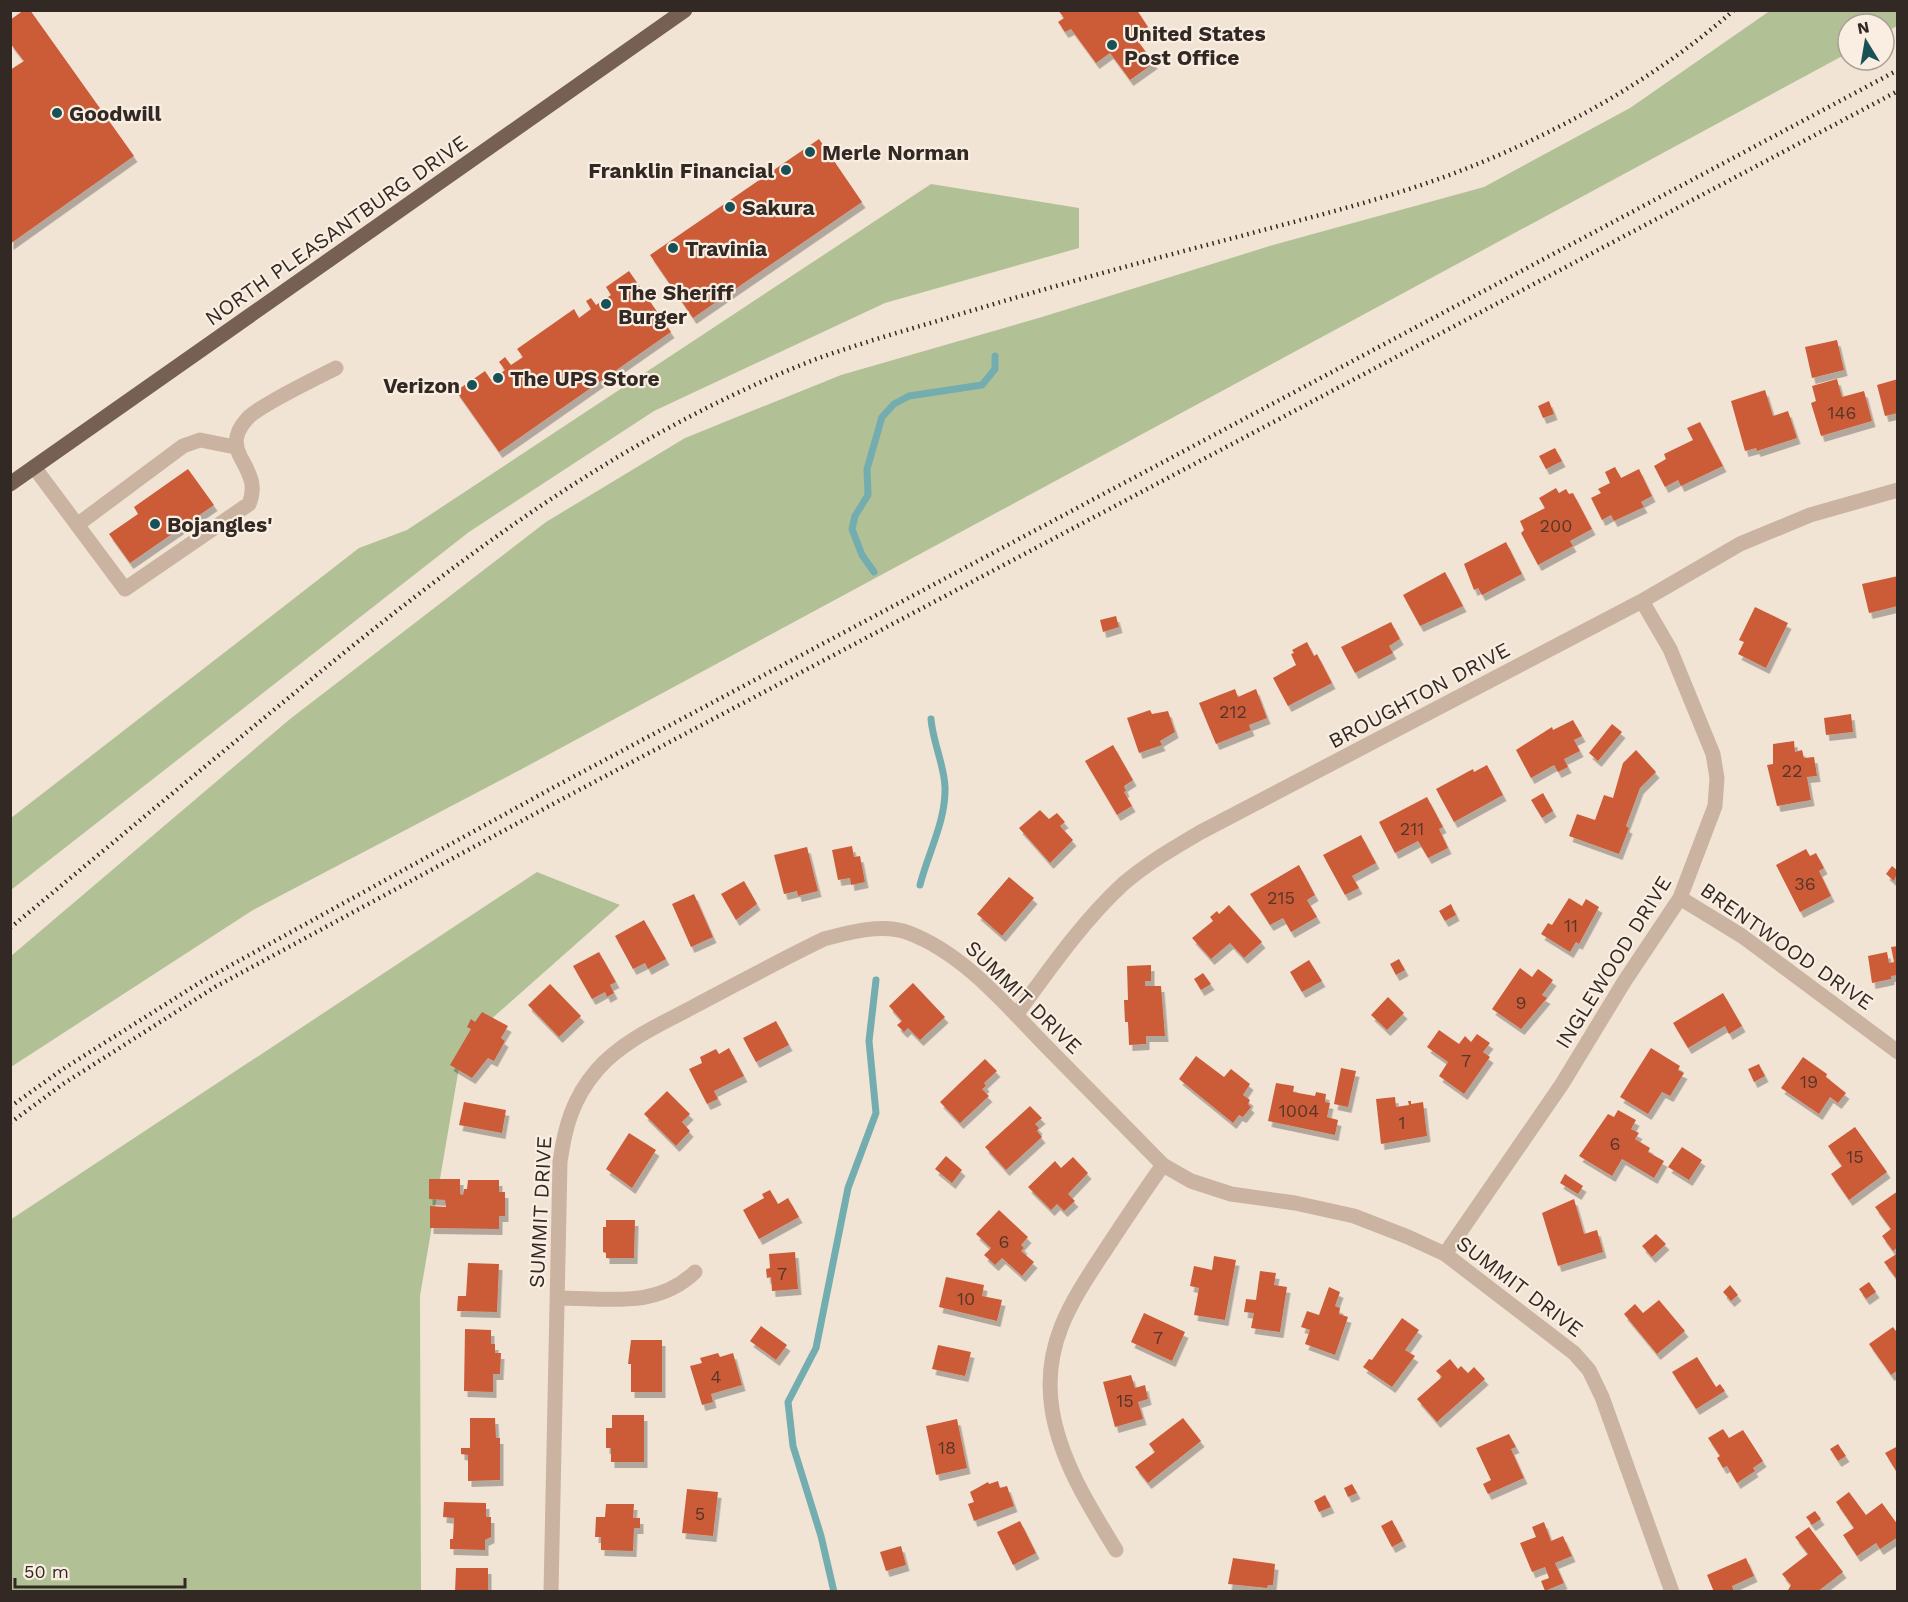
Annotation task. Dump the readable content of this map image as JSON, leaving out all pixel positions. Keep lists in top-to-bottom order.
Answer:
{
  "streets": {
    "main road": ["NORTH PLEASANTBURG DRIVE"],
    "street": [
      "BROUGHTON DRIVE",
      "BRENTWOOD DRIVE",
      "INGLEWOOD DRIVE",
      "SUMMIT DRIVE"
    ]
  },
  "crossings": [
    ["BROUGHTON DRIVE", "INGLEWOOD DRIVE"],
    ["BROUGHTON DRIVE", "SUMMIT DRIVE"],
    ["BRENTWOOD DRIVE", "INGLEWOOD DRIVE"],
    ["INGLEWOOD DRIVE", "SUMMIT DRIVE"]
  ],
  "places": [
    "United States Post Office",
    "Goodwill",
    "Merle Norman",
    "Franklin Financial",
    "Sakura",
    "Travinia",
    "The Sheriff Burger",
    "The UPS Store",
    "Verizon",
    "Bojangles'"
  ],
  "house_numbers": [
    "146",
    "200",
    "212",
    "22",
    "211",
    "36",
    "215",
    "11",
    "9",
    "7",
    "19",
    "1004",
    "1",
    "6",
    "15",
    "6",
    "7",
    "10",
    "7",
    "4",
    "15",
    "18",
    "5"
  ],
  "scale_bar": "50 m",
  "north": "top"
}
